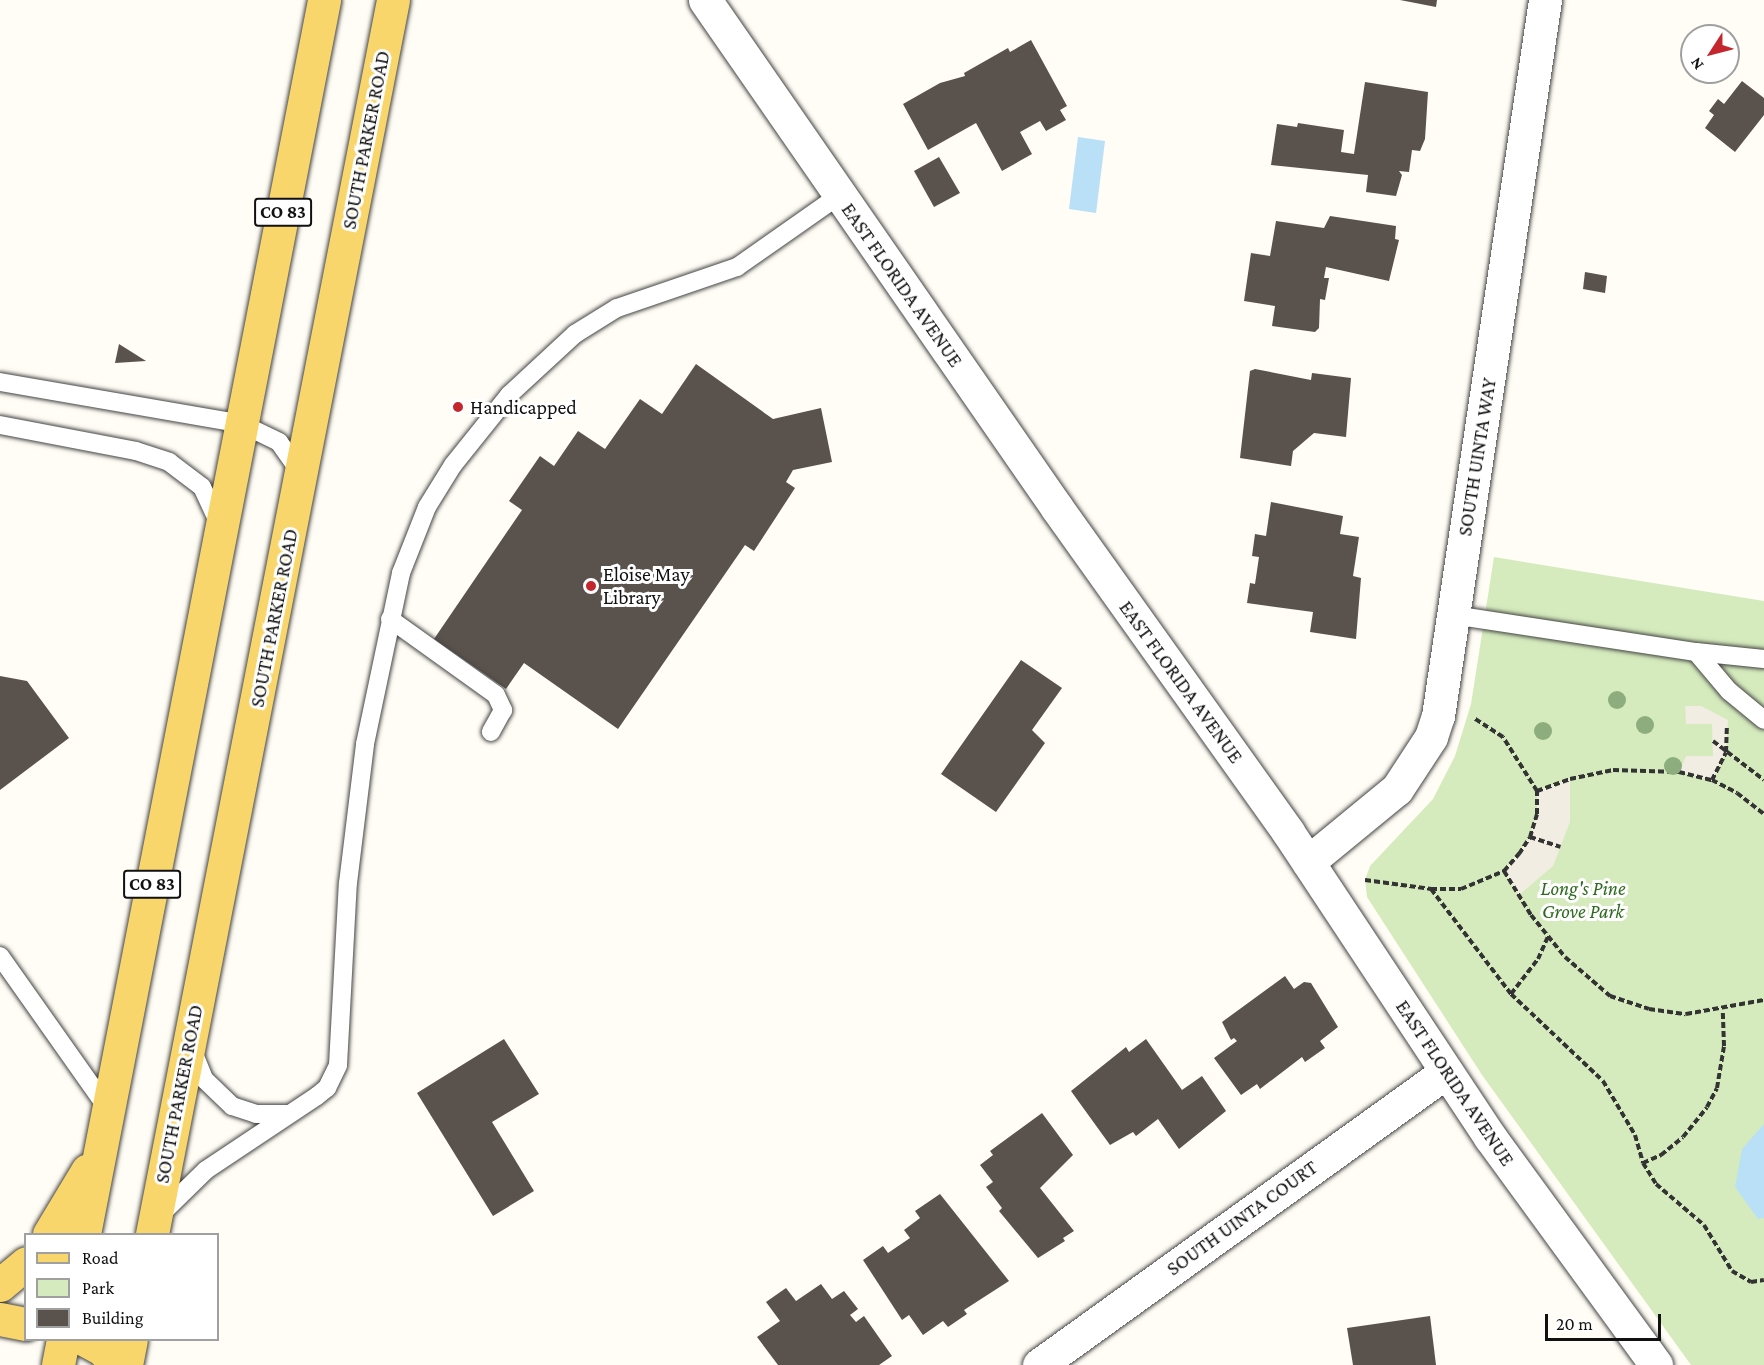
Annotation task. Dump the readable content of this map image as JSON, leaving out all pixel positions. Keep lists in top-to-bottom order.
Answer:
{
  "streets": {
    "main road": ["SOUTH PARKER ROAD", "CO 83"],
    "street": ["EAST FLORIDA AVENUE", "SOUTH UINTA WAY", "SOUTH UINTA COURT"]
  },
  "crossings": [
    ["EAST FLORIDA AVENUE", "SOUTH UINTA WAY"],
    ["EAST FLORIDA AVENUE", "SOUTH UINTA COURT"]
  ],
  "parks": ["Long's Pine Grove Park"],
  "places": ["Handicapped", "Eloise May Library"],
  "legend": ["Road", "Park", "Building"],
  "scale_bar": "20 m",
  "north": "bottom left"
}
